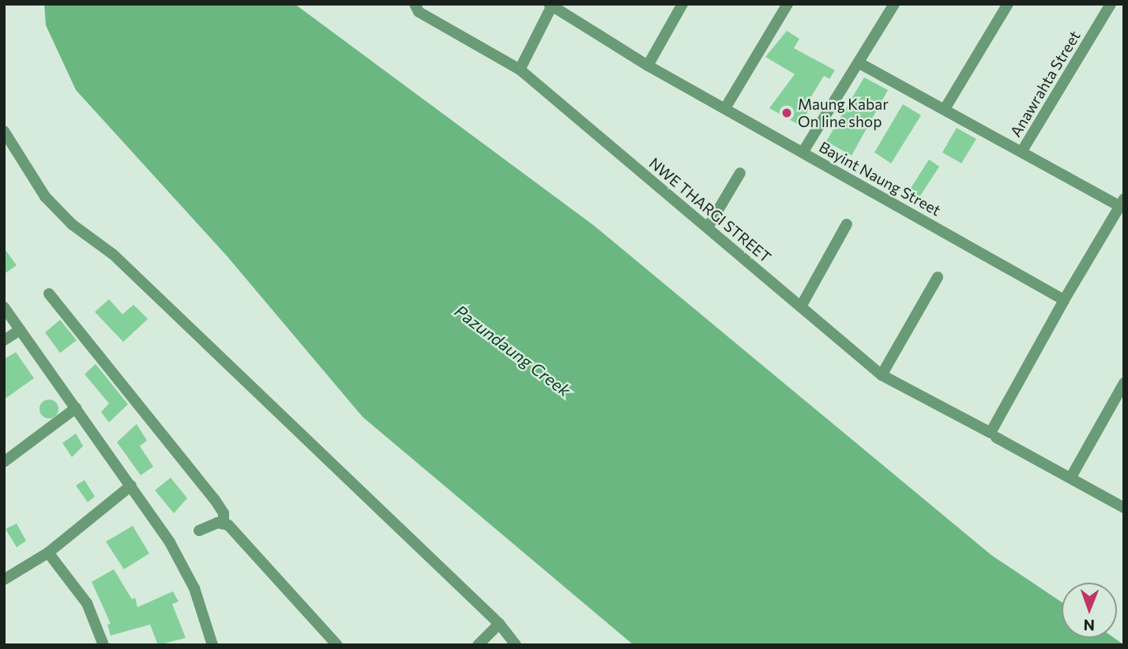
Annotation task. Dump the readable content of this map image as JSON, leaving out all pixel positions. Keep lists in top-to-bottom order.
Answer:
{
  "streets": {
    "street": ["Anawrahta Street", "Bayint Naung Street", "NWE THARGI STREET"]
  },
  "water": ["Pazundaung Creek"],
  "places": ["Maung Kabar On line shop"],
  "north": "bottom"
}
